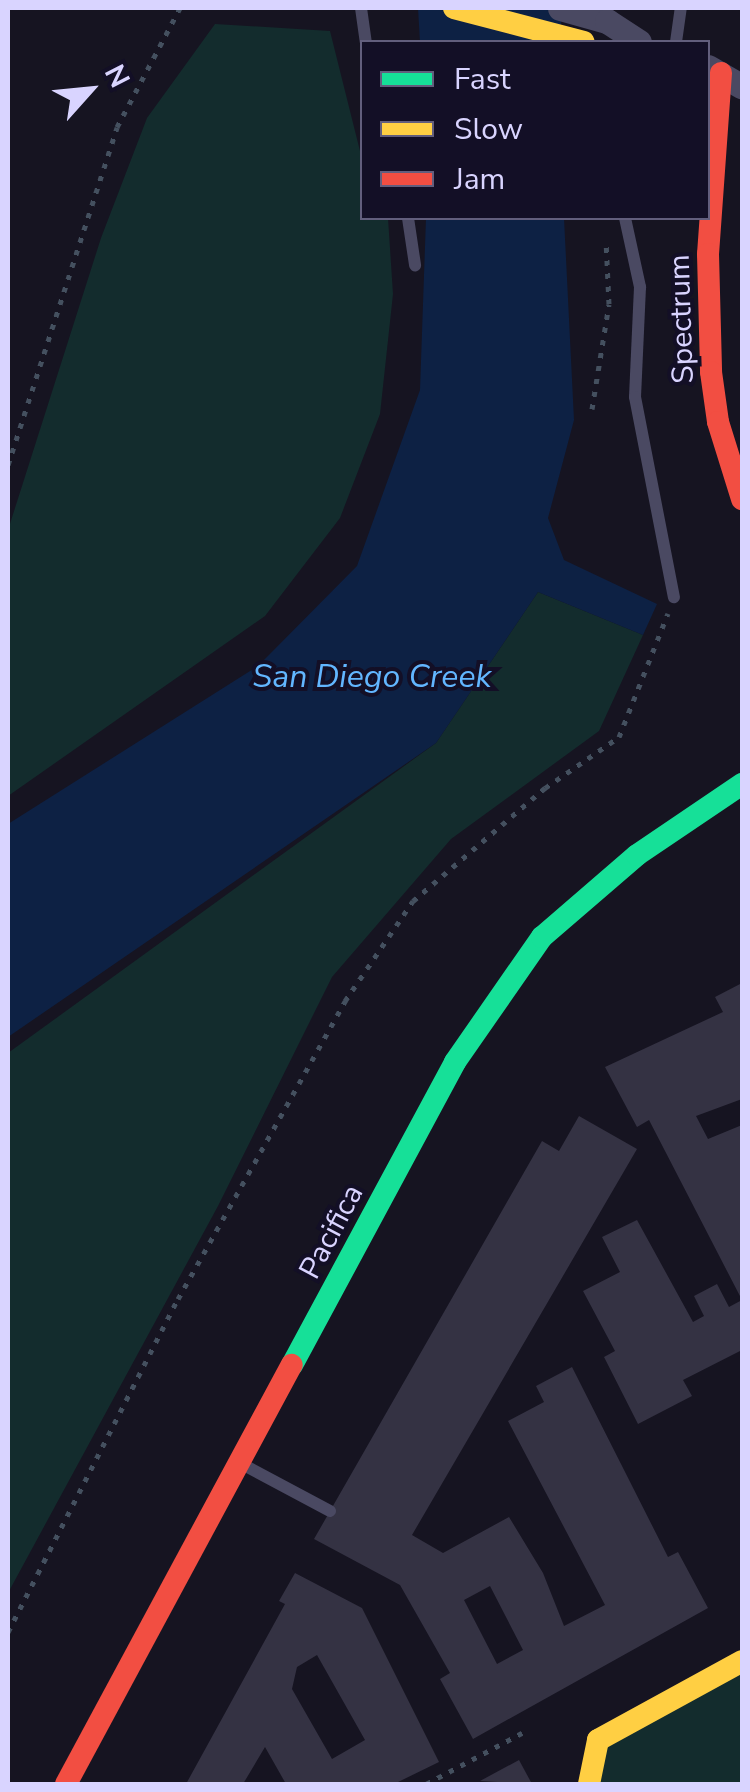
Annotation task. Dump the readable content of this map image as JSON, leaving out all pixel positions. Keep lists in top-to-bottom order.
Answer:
{
  "streets": {
    "street": ["Spectrum", "Pacifica"]
  },
  "water": ["San Diego Creek"],
  "legend": ["Fast", "Slow", "Jam"],
  "north": "top right"
}
